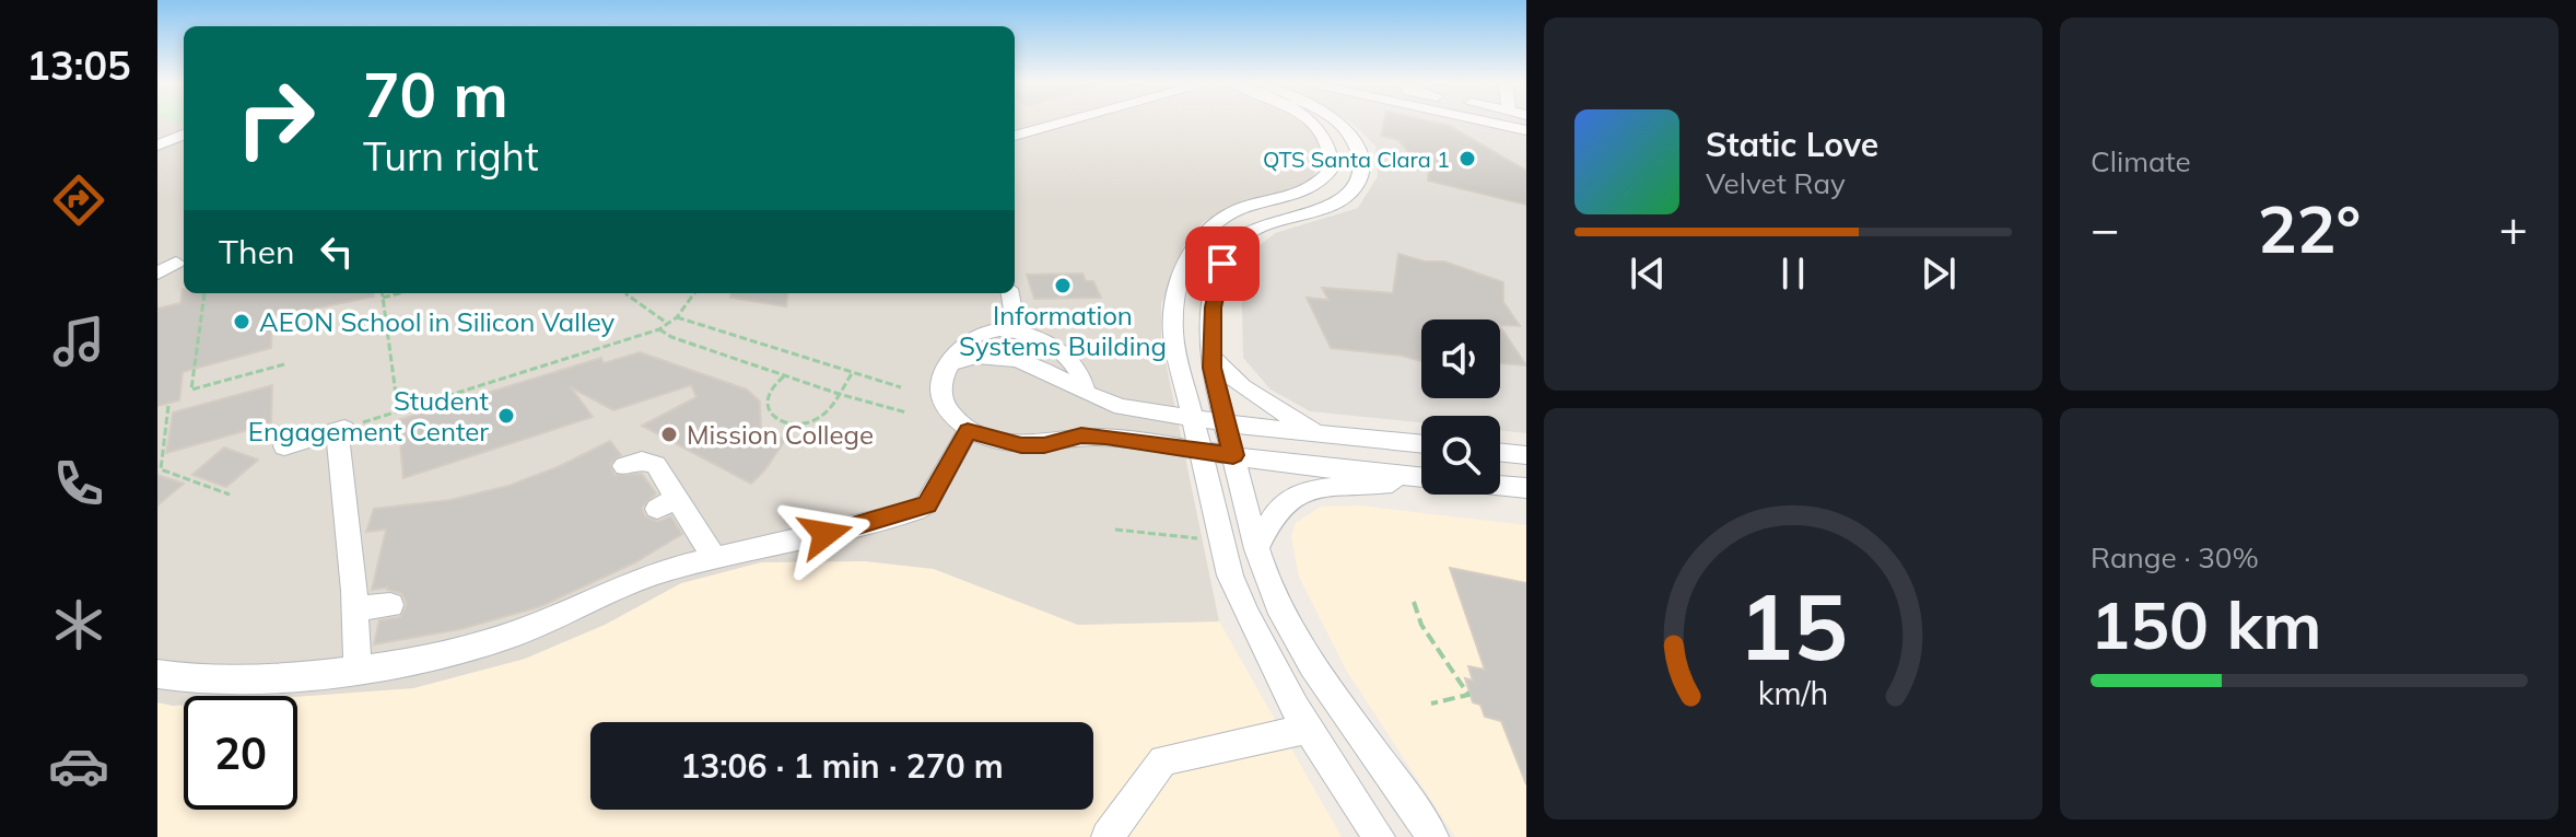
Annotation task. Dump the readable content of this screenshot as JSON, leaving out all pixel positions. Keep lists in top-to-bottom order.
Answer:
{
  "places": [
    "QTS Santa Clara 1",
    "Information Systems Building",
    "AEON School in Silicon Valley",
    "Student Engagement Center",
    "Mission College"
  ],
  "page": {
    "tabs": "13:05",
    "tile": [
      "Climate",
      ["Range · 30%", "150 km"]
    ],
    "turn": ["70 m", "Turn right"],
    "song": ["Static Love", "Velvet Ray"],
    "heat": ["−", "22°", "+"],
    "then": "Then",
    "limit": "20",
    "trip": "13:06 · 1 min · 270 m",
    "gauge": ["15", "km/h"]
  }
}
